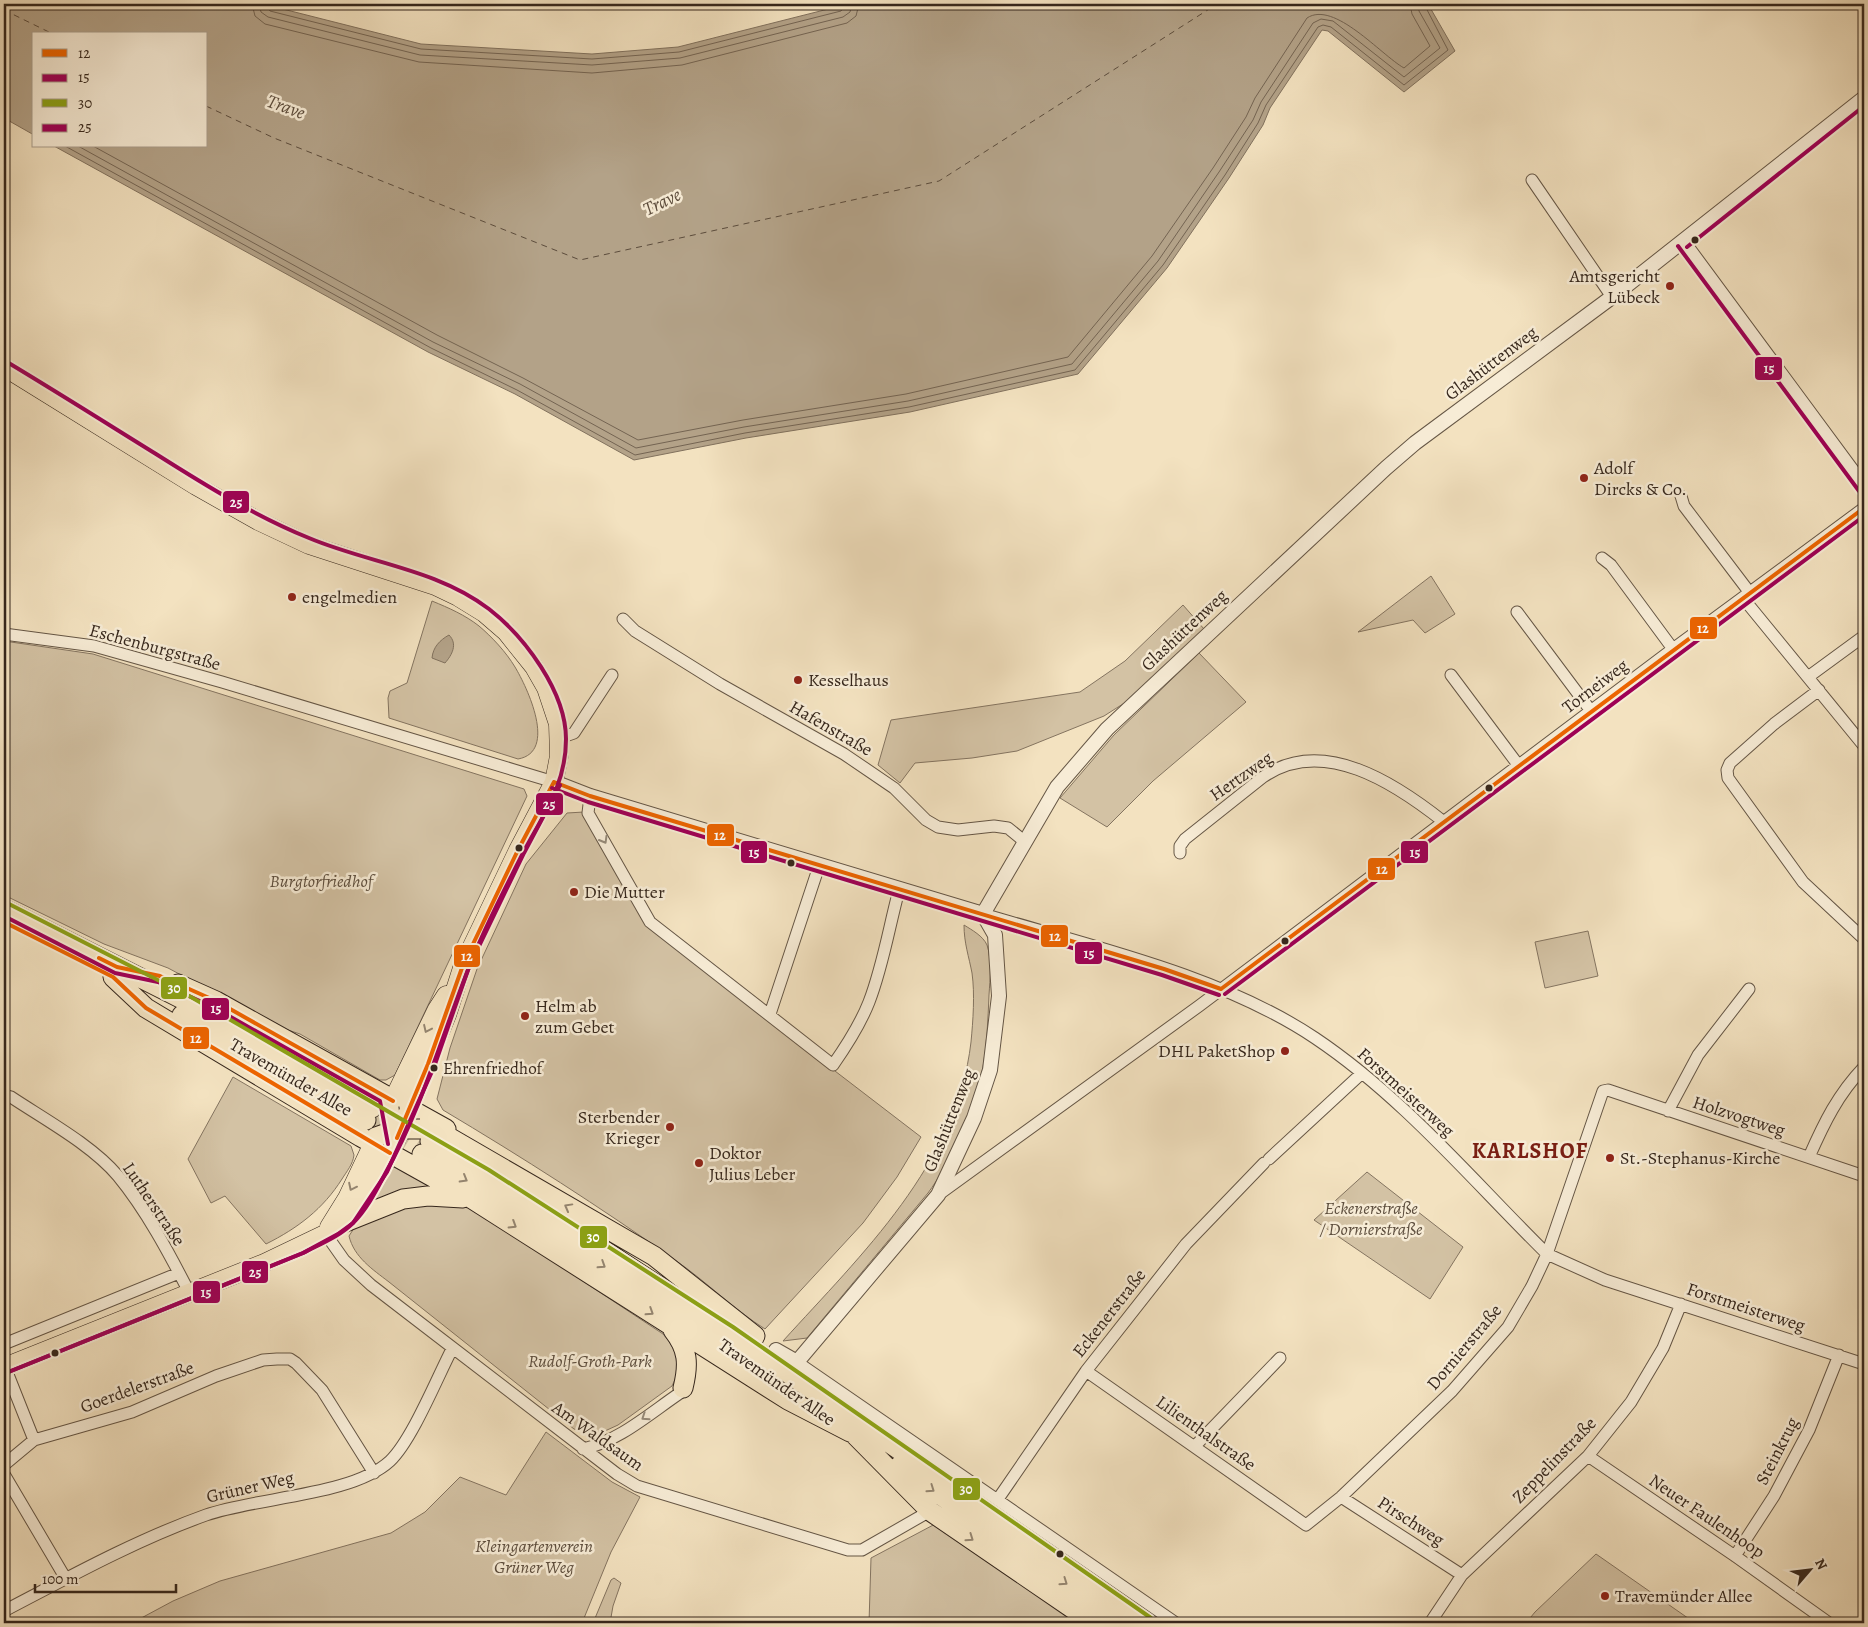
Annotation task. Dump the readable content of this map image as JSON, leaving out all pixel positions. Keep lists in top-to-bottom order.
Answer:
{
  "streets": {
    "highway": ["Travemünder Allee"],
    "street": [
      "Glashüttenweg",
      "Eschenburgstraße",
      "Torneiweg",
      "Hafenstraße",
      "Hertzweg",
      "Forstmeisterweg",
      "Holzvogtweg",
      "Lutherstraße",
      "Eckenerstraße",
      "Dornierstraße",
      "Goerdelerstraße",
      "Lilienthalstraße",
      "Am Waldsaum",
      "Steinkrug",
      "Zeppelinstraße",
      "Grüner Weg",
      "Neuer Faulenhoop",
      "Pirschweg"
    ]
  },
  "crossings": [
    ["Glashüttenweg", "Torneiweg"],
    ["Glashüttenweg", "Hafenstraße"],
    ["Glashüttenweg", "Travemünder Allee"],
    ["Glashüttenweg", "Forstmeisterweg"],
    ["Torneiweg", "Hertzweg"],
    ["Torneiweg", "Forstmeisterweg"],
    ["Travemünder Allee", "Eckenerstraße"],
    ["Forstmeisterweg", "Eckenerstraße"],
    ["Forstmeisterweg", "Dornierstraße"],
    ["Forstmeisterweg", "Steinkrug"],
    ["Forstmeisterweg", "Zeppelinstraße"],
    ["Holzvogtweg", "Dornierstraße"],
    ["Eckenerstraße", "Lilienthalstraße"],
    ["Dornierstraße", "Lilienthalstraße"],
    ["Dornierstraße", "Pirschweg"],
    ["Goerdelerstraße", "Grüner Weg"],
    ["Am Waldsaum", "Grüner Weg"],
    ["Steinkrug", "Neuer Faulenhoop"],
    ["Zeppelinstraße", "Neuer Faulenhoop"],
    ["Zeppelinstraße", "Pirschweg"]
  ],
  "districts": ["KARLSHOF"],
  "water": ["Trave"],
  "parks": [
    "Burgtorfriedhof",
    "Eckenerstraße / Dornierstraße",
    "Rudolf-Groth-Park",
    "Kleingartenverein Grüner Weg"
  ],
  "places": [
    "Amtsgericht Lübeck",
    "Adolf Dircks & Co.",
    "engelmedien",
    "Kesselhaus",
    "Die Mutter",
    "Helm ab zum Gebet",
    "DHL PaketShop",
    "Ehrenfriedhof",
    "Sterbender Krieger",
    "St.-Stephanus-Kirche",
    "Doktor Julius Leber",
    "Travemünder Allee"
  ],
  "lines": [
    "transit line 15",
    "transit line 25",
    "transit line 12",
    "transit line 30"
  ],
  "legend": [
    "12",
    "15",
    "30",
    "25"
  ],
  "scale_bar": "100 m",
  "north": "top right"
}
